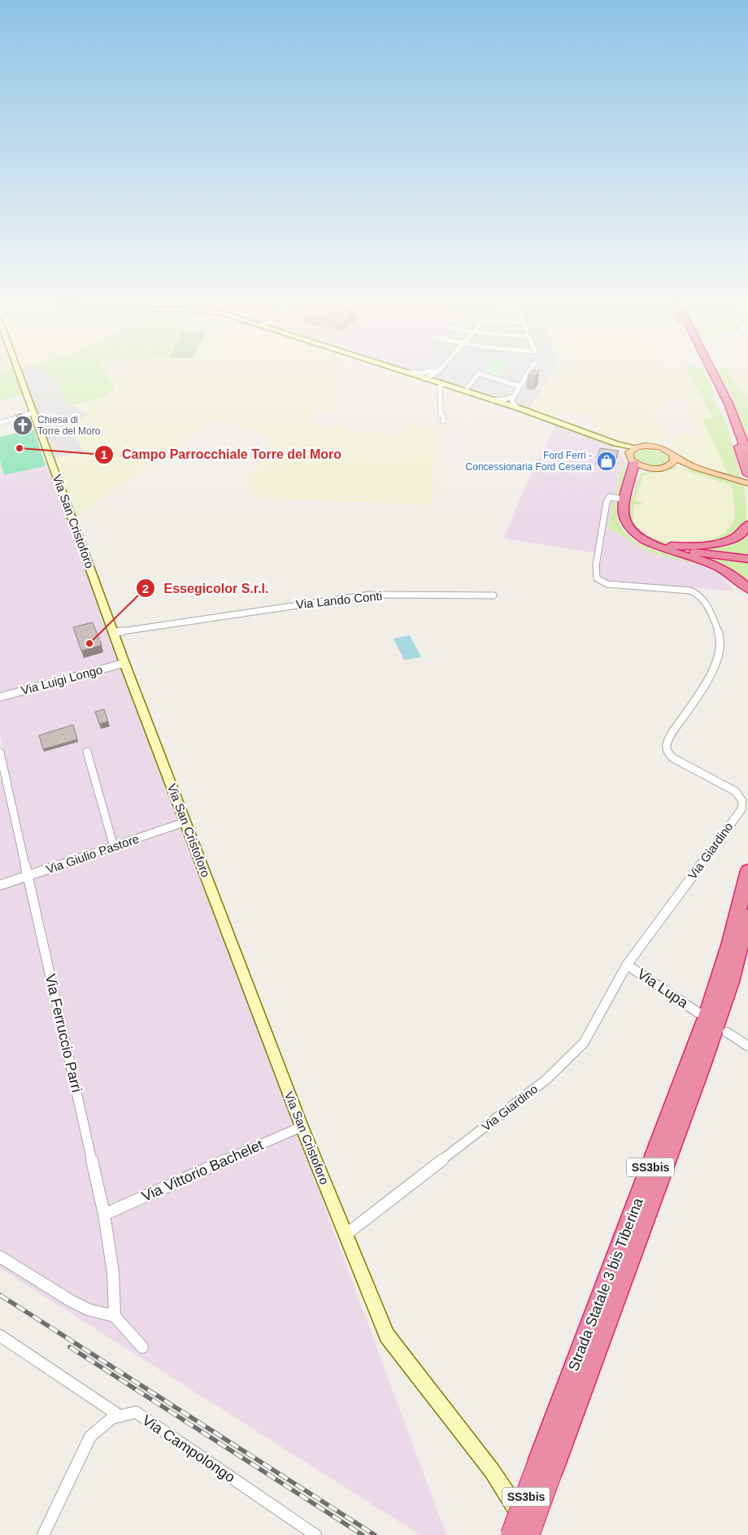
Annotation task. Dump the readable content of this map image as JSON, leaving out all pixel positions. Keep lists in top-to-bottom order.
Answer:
{
  "streets": {
    "highway": ["SS3bis", "Strada Statale 3 bis Tiberina"],
    "street": [
      "Via San Cristoforo",
      "Via Lando Conti",
      "Via Luigi Longo",
      "Via Giardino",
      "Via Giulio Pastore",
      "Via Lupa",
      "Via Ferruccio Parri",
      "Via Vittorio Bachelet",
      "Via Campolongo"
    ]
  },
  "crossings": [
    ["Via San Cristoforo", "Via Lando Conti"],
    ["Via San Cristoforo", "Via Luigi Longo"],
    ["Via San Cristoforo", "Via Giardino"],
    ["Via San Cristoforo", "Via Giulio Pastore"],
    ["Via San Cristoforo", "Via Vittorio Bachelet"],
    ["Via San Cristoforo", "Strada Statale 3 bis Tiberina"],
    ["Via Giardino", "Via Lupa"],
    ["Via Giulio Pastore", "Via Ferruccio Parri"],
    ["Via Ferruccio Parri", "Via Vittorio Bachelet"]
  ],
  "places": {
    "church": ["Chiesa di Torre del Moro"],
    "other": ["Campo Parrocchiale Torre del Moro", "Essegicolor S.r.l."],
    "shop": ["Ford Ferri - Concessionaria Ford Cesena"]
  }
}
